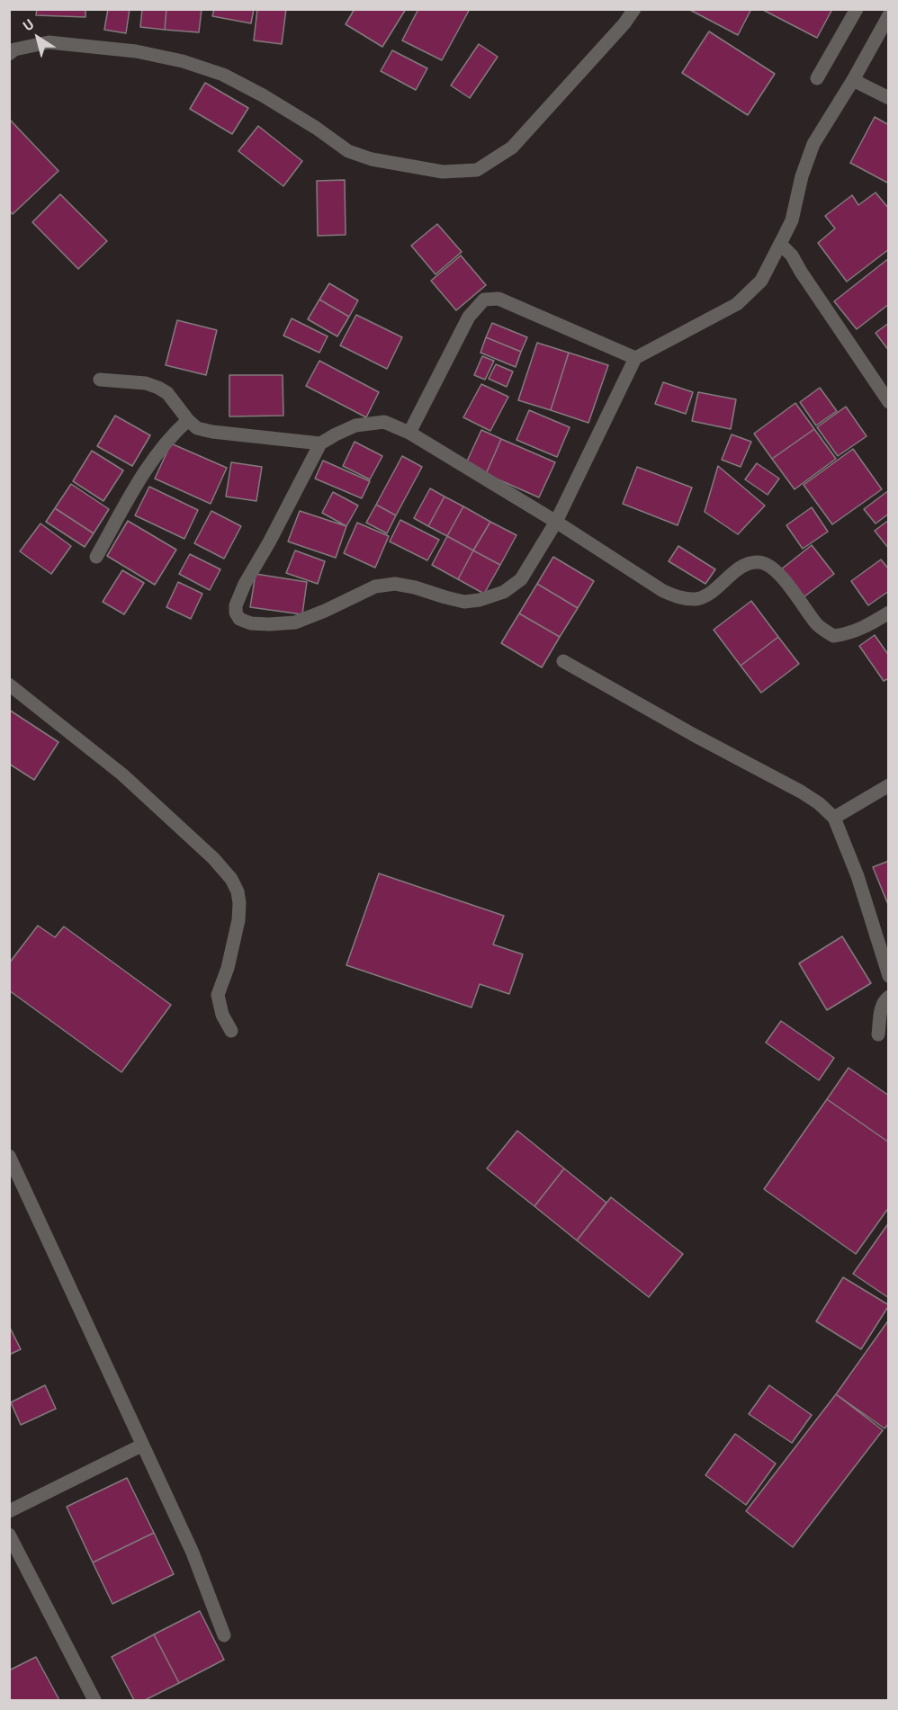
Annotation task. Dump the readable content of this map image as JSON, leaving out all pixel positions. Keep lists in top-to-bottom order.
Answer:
{
  "north": "top left"
}
